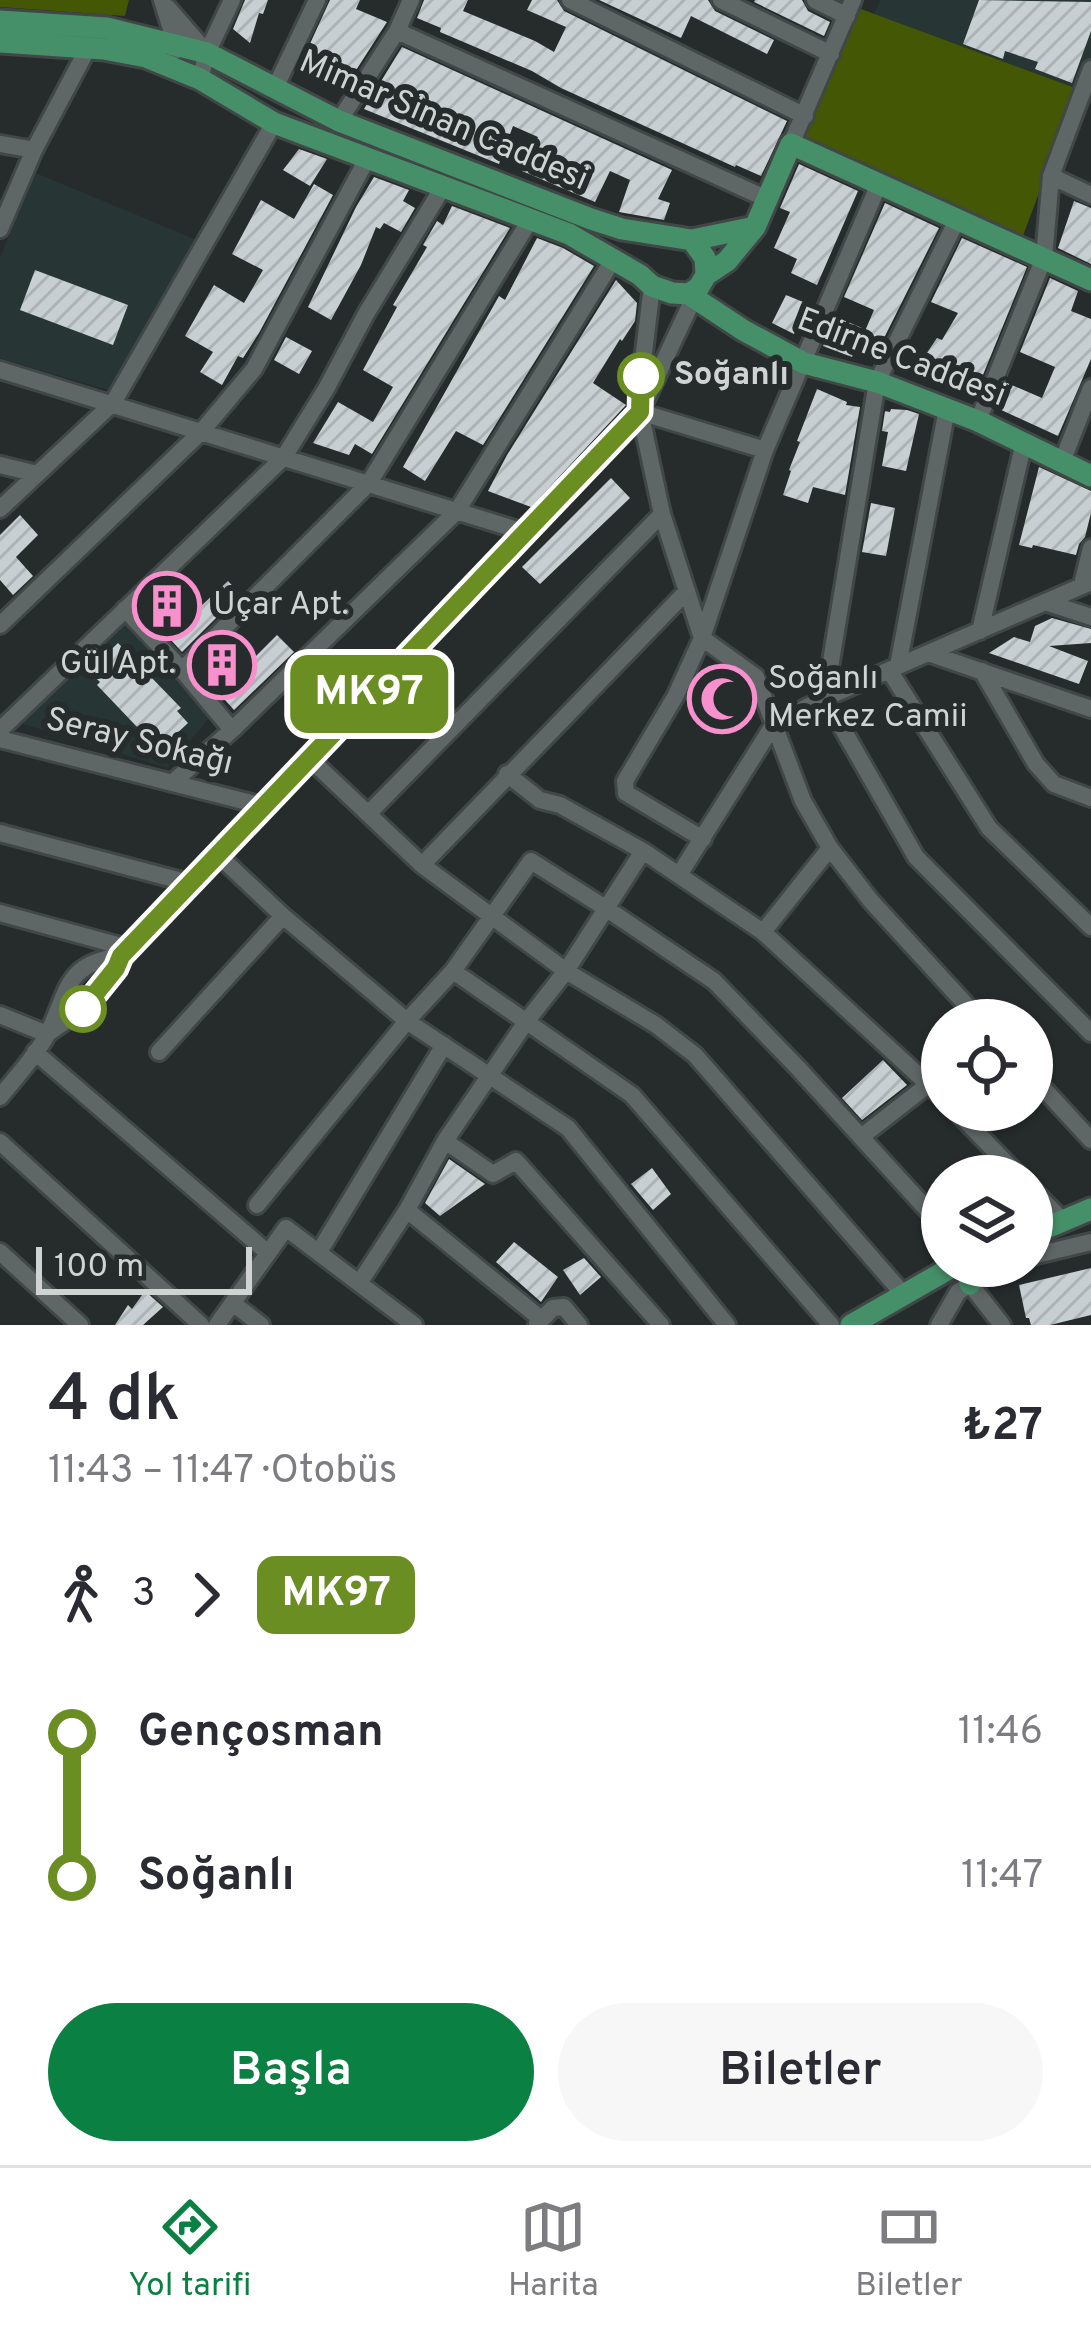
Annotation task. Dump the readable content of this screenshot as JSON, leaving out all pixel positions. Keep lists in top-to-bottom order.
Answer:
{
  "streets": {
    "main road": ["Mimar Sinan Caddesi", "Edirne Caddesi"],
    "street": ["Seray Sokağı"]
  },
  "crossings": [
    ["Mimar Sinan Caddesi", "Edirne Caddesi"]
  ],
  "places": {
    "other": ["Soğanlı"],
    "building": ["Uçar Apt.", "Gül Apt."],
    "mosque": ["Soğanlı Merkez Camii"]
  },
  "lines": ["bus line MK97"],
  "scale_bar": "100 m",
  "page": {
    "on_map": "MK97",
    "scale": "100 m",
    "heading": ["4 dk", "11:43 – 11:47 · Otobüs", "₺27"],
    "legs": ["3", "MK97"],
    "list": [
      {
        "name": "Gençosman",
        "value": "11:46"
      },
      {
        "name": "Soğanlı",
        "value": "11:47"
      }
    ],
    "buttons": ["Başla", "Biletler"],
    "tabs": ["Yol tarifi", "Harita", "Biletler"]
  }
}
